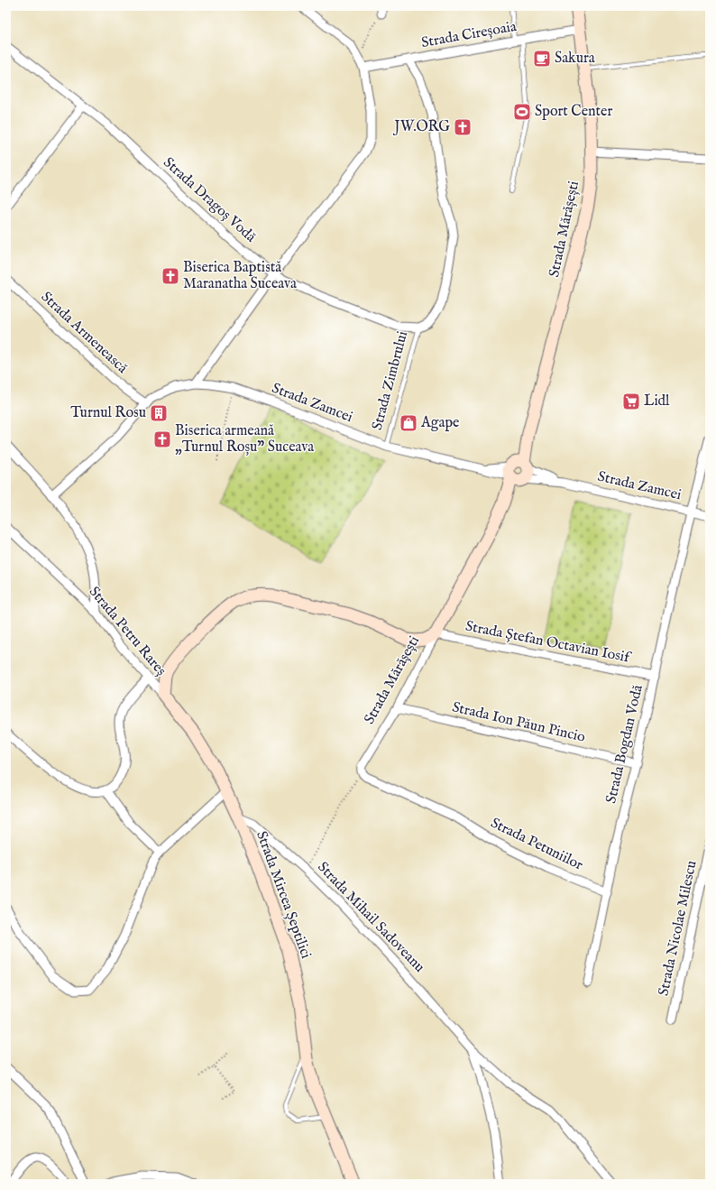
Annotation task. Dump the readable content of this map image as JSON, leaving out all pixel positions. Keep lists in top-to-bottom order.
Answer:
{
  "streets": {
    "street": [
      "Strada Cireșoaia",
      "Strada Dragoș Vodă",
      "Strada Mărășești",
      "Strada Armenească",
      "Strada Zimbrului",
      "Strada Zamcei",
      "Strada Petru Rareș",
      "Strada Ștefan Octavian Iosif",
      "Strada Ion Păun Pincio",
      "Strada Bogdan Vodă",
      "Strada Petuniilor",
      "Strada Mircea Șeptilici",
      "Strada Mihail Sadoveanu",
      "Strada Nicolae Milescu"
    ]
  },
  "crossings": [
    ["Strada Cireșoaia", "Strada Mărășești"],
    ["Strada Cireșoaia", "Strada Zimbrului"],
    ["Strada Dragoș Vodă", "Strada Zimbrului"],
    ["Strada Mărășești", "Strada Zamcei"],
    ["Strada Mărășești", "Strada Ștefan Octavian Iosif"],
    ["Strada Mărășești", "Strada Ion Păun Pincio"],
    ["Strada Mărășești", "Strada Petuniilor"],
    ["Strada Armenească", "Strada Zamcei"],
    ["Strada Zimbrului", "Strada Zamcei"],
    ["Strada Zamcei", "Strada Bogdan Vodă"],
    ["Strada Petru Rareș", "Strada Mircea Șeptilici"],
    ["Strada Ștefan Octavian Iosif", "Strada Bogdan Vodă"],
    ["Strada Ion Păun Pincio", "Strada Bogdan Vodă"],
    ["Strada Bogdan Vodă", "Strada Petuniilor"],
    ["Strada Mircea Șeptilici", "Strada Mihail Sadoveanu"]
  ],
  "places": {
    "cafe": ["Sakura"],
    "sports": ["Sport Center"],
    "church": ["JW.ORG", "Biserica Baptistă Maranatha Suceava", "Biserica armeană „Turnul Roșu” Suceava"],
    "supermarket": ["Lidl"],
    "building": ["Turnul Rosu"],
    "shop": ["Agape"]
  }
}
